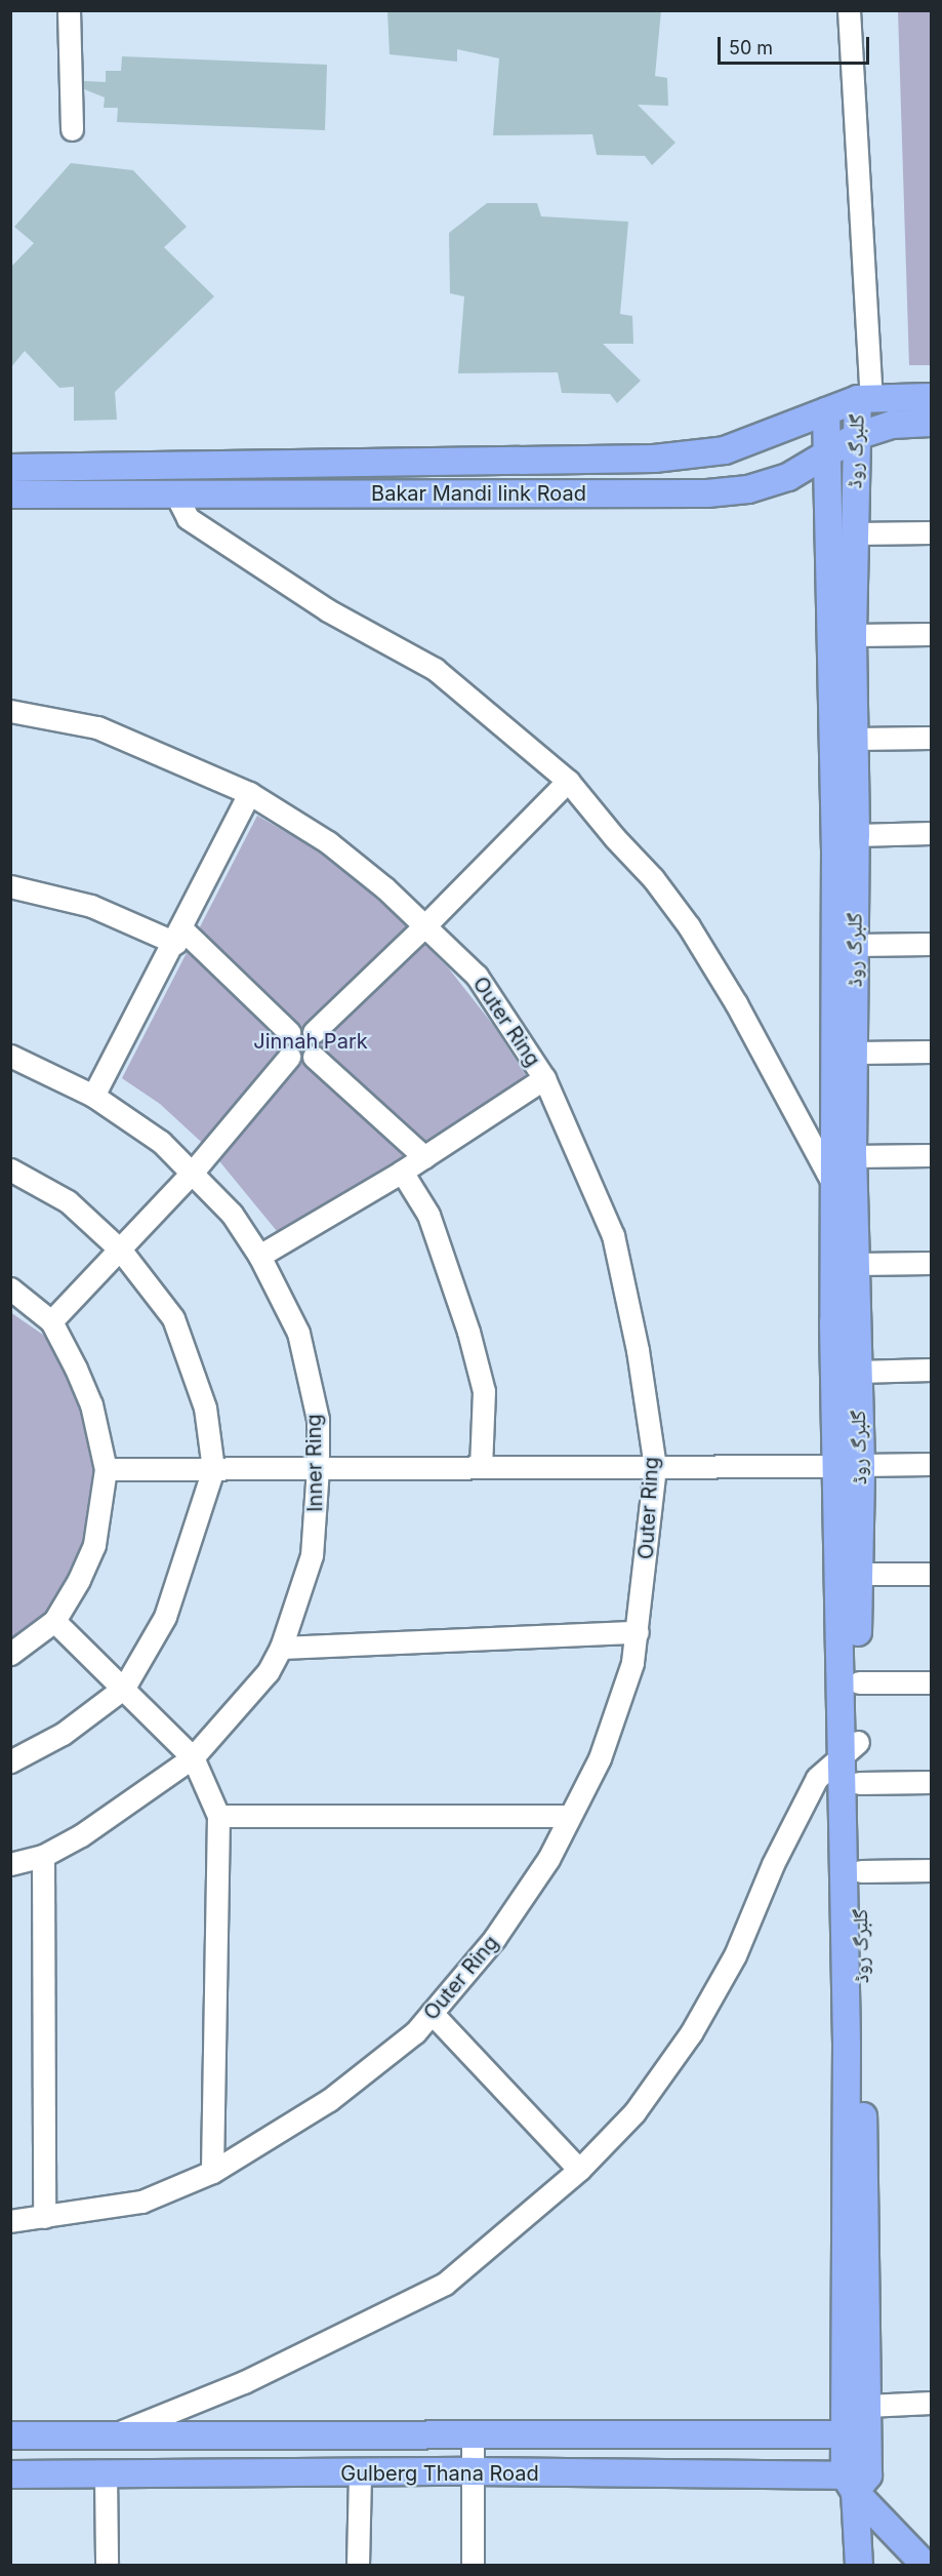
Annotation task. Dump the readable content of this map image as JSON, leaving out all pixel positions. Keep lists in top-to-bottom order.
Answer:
{
  "streets": {
    "main road": ["گلبرگ روڈ", "Bakar Mandi link Road", "Gulberg Thana Road"],
    "street": ["Outer Ring", "Inner Ring"]
  },
  "crossings": [
    ["گلبرگ روڈ", "Bakar Mandi link Road"],
    ["گلبرگ روڈ", "Gulberg Thana Road"]
  ],
  "parks": ["Jinnah Park"],
  "scale_bar": "50 m"
}
